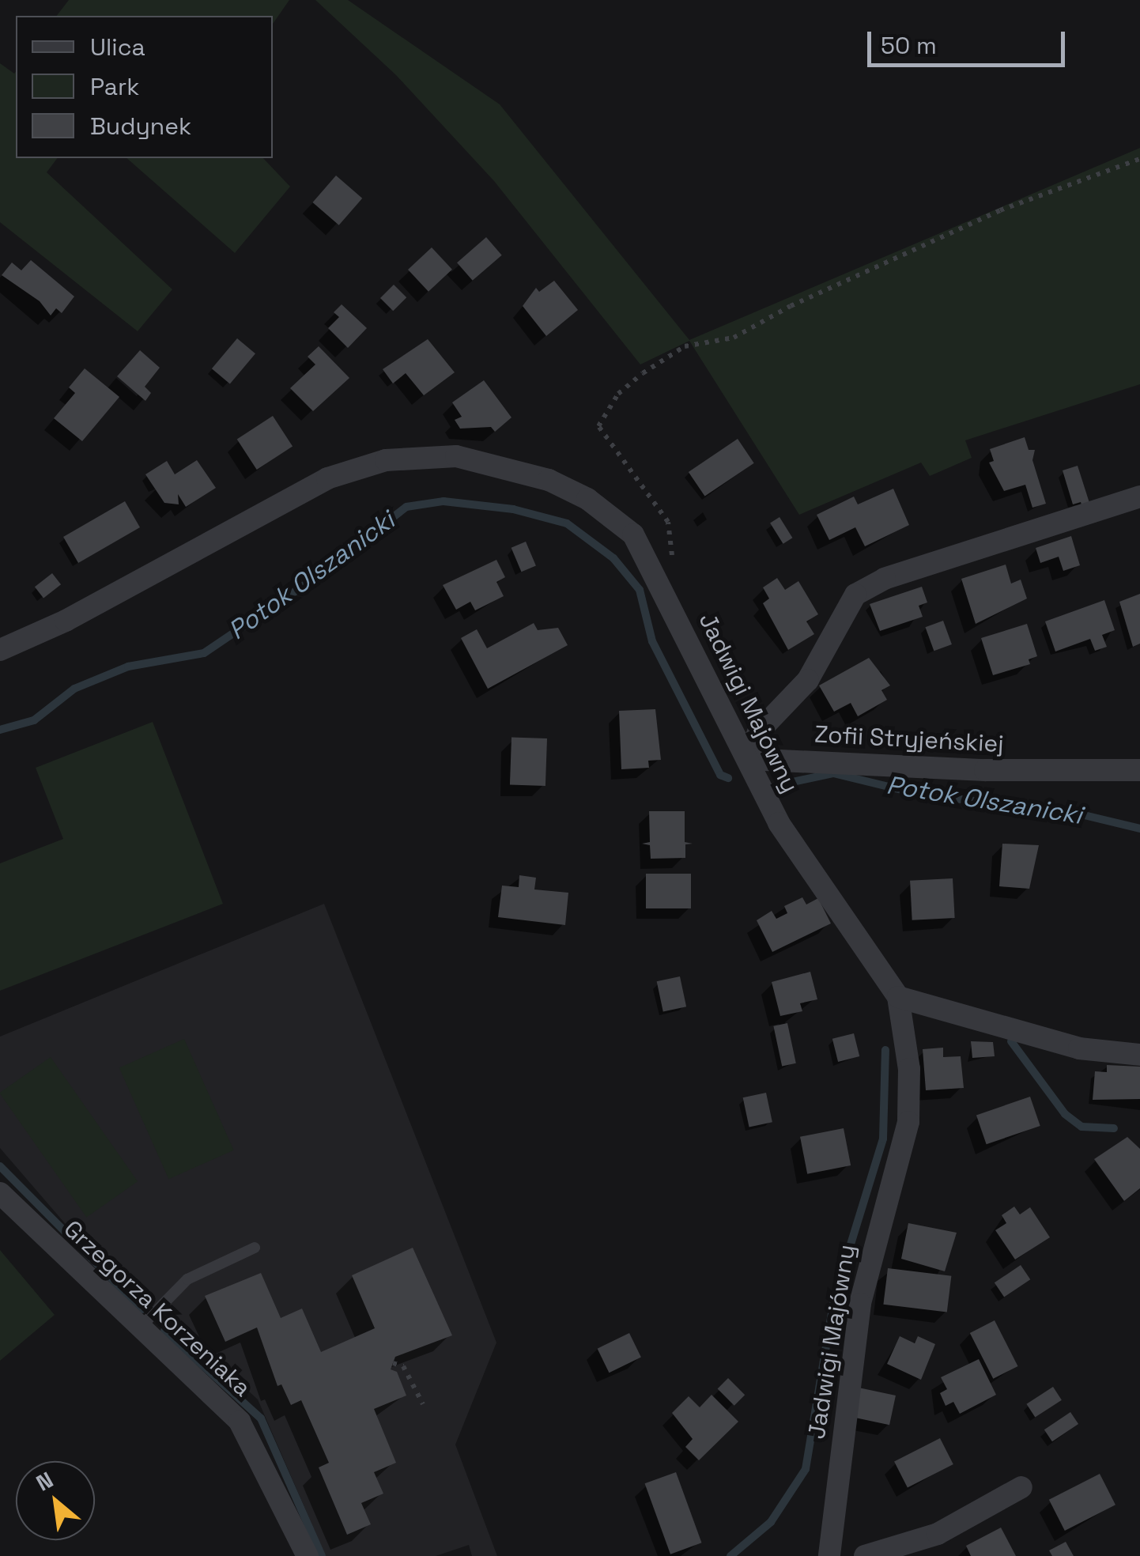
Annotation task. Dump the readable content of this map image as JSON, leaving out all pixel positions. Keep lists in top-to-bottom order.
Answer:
{
  "streets": {
    "street": ["Jadwigi Majówny", "Zofii Stryjeńskiej", "Grzegorza Korzeniaka"]
  },
  "crossings": [
    ["Jadwigi Majówny", "Zofii Stryjeńskiej"]
  ],
  "water": ["Potok Olszanicki"],
  "legend": ["Ulica", "Park", "Budynek"],
  "scale_bar": "50 m",
  "north": "top left"
}
